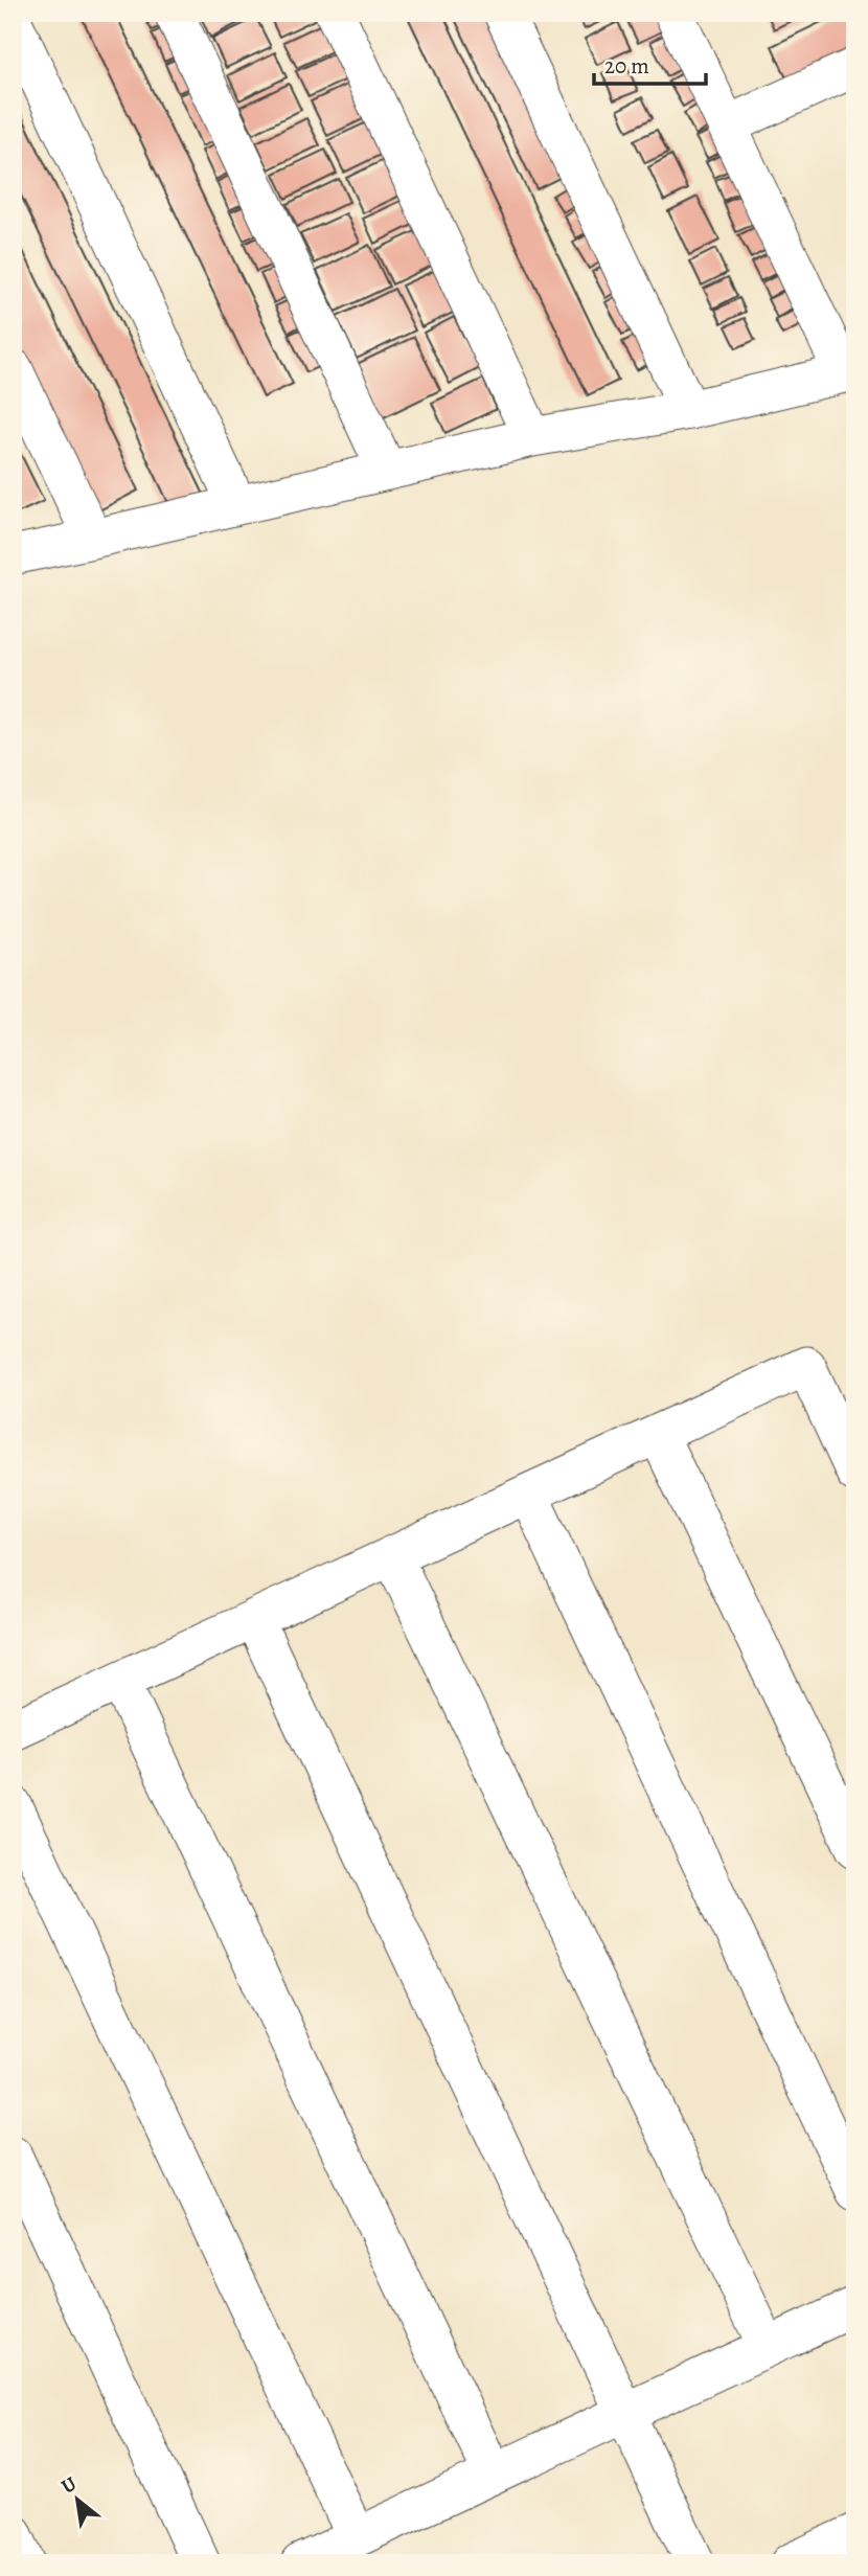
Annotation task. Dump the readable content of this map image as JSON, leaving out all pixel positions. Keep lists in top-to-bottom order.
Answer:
{
  "scale_bar": "20 m",
  "north": "top left"
}
